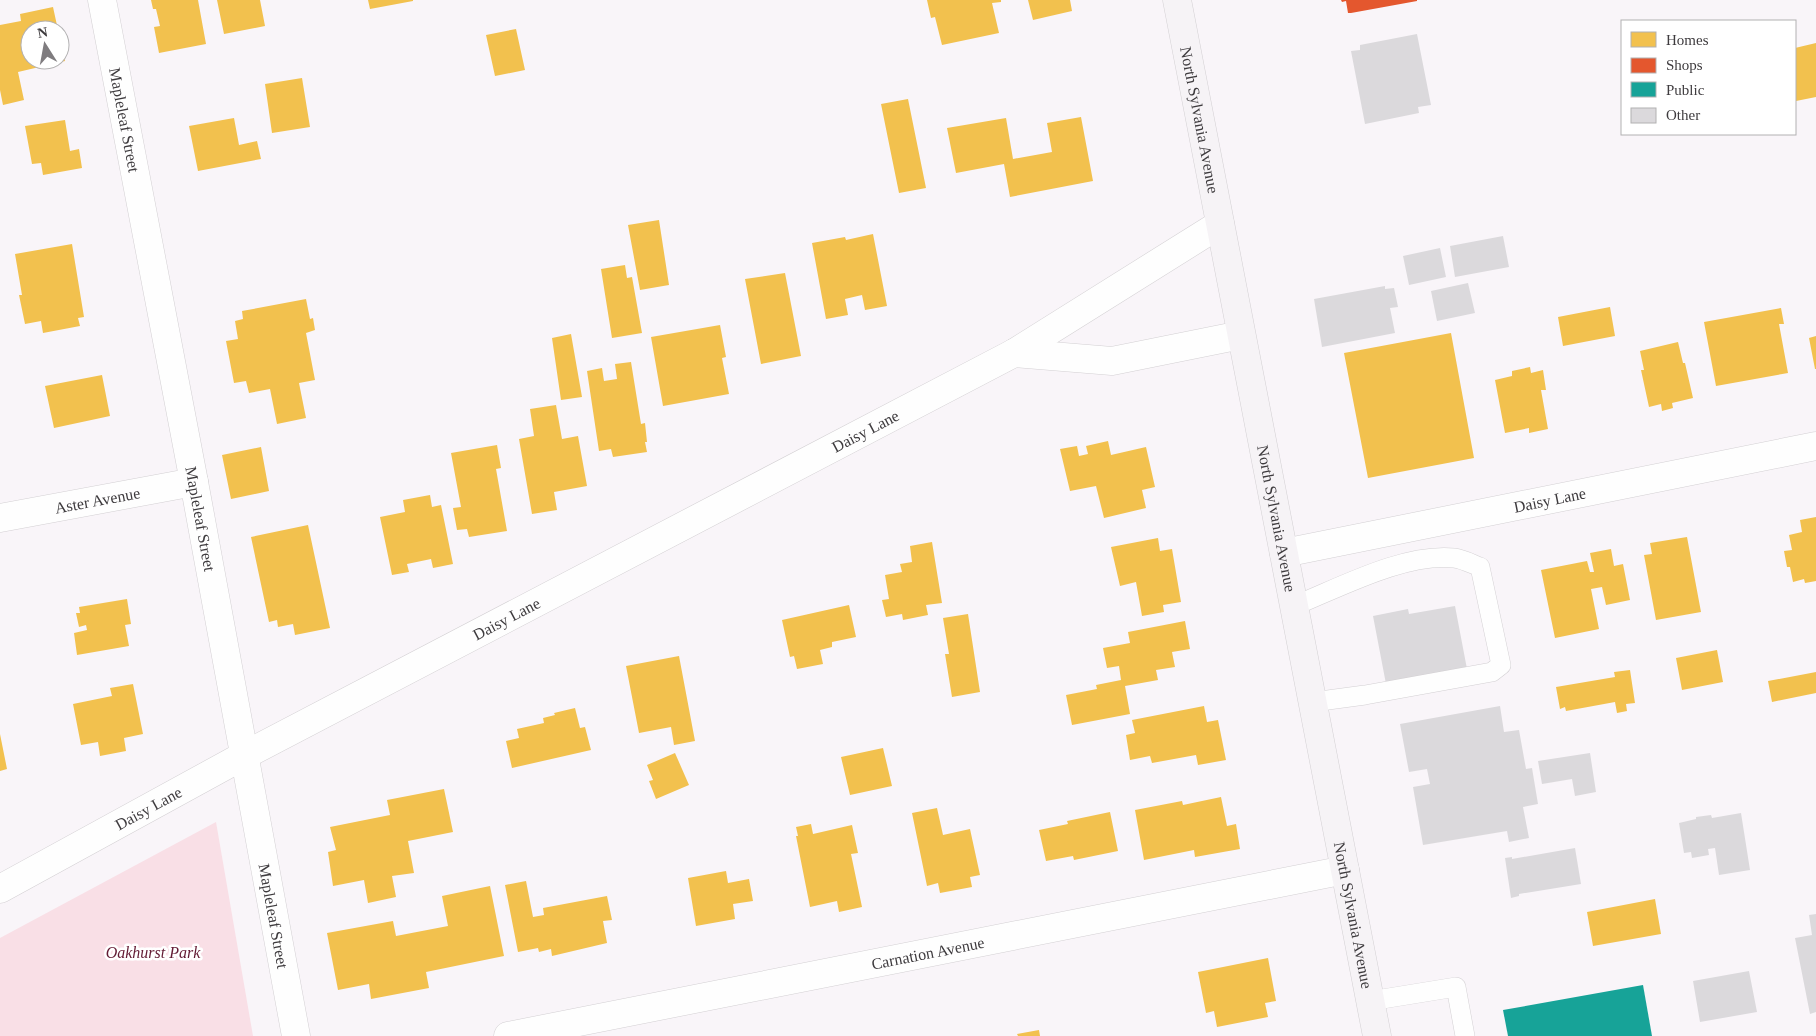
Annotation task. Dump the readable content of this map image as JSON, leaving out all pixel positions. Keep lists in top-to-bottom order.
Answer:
{
  "streets": {
    "main road": ["North Sylvania Avenue"],
    "street": [
      "Mapleleaf Street",
      "Daisy Lane",
      "Aster Avenue",
      "Carnation Avenue"
    ]
  },
  "crossings": [
    ["Mapleleaf Street", "Daisy Lane"],
    ["Mapleleaf Street", "Aster Avenue"],
    ["North Sylvania Avenue", "Daisy Lane"],
    ["North Sylvania Avenue", "Carnation Avenue"]
  ],
  "parks": ["Oakhurst Park"],
  "legend": [
    "Homes",
    "Shops",
    "Public",
    "Other"
  ],
  "north": "top"
}
